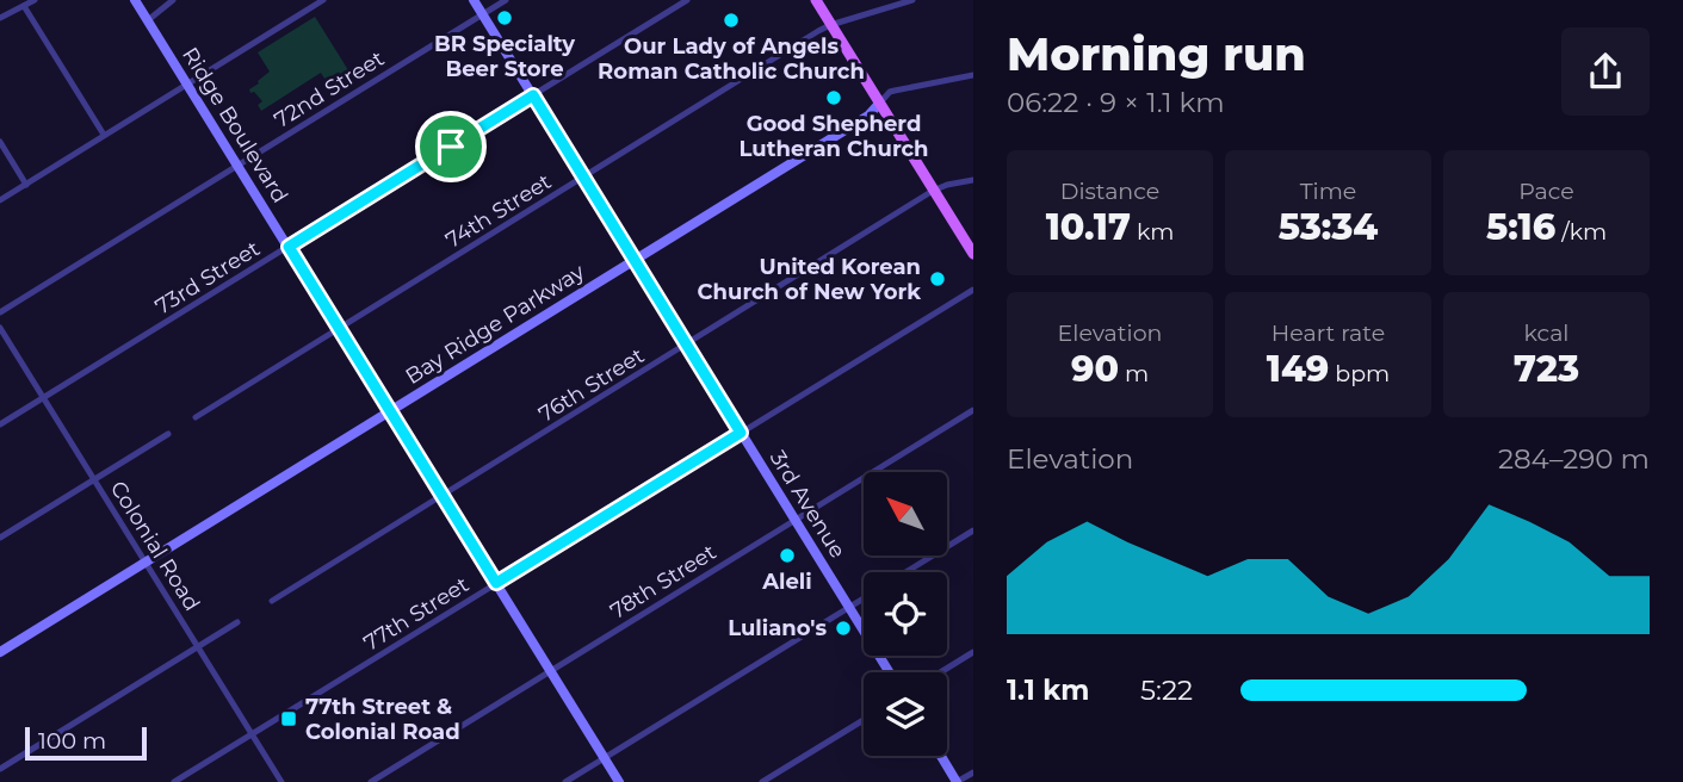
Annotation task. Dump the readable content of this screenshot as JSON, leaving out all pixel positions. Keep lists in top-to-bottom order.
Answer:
{
  "streets": {
    "street": [
      "72nd Street",
      "Ridge Boulevard",
      "74th Street",
      "73rd Street",
      "Bay Ridge Parkway",
      "76th Street",
      "3rd Avenue",
      "Colonial Road",
      "78th Street",
      "77th Street"
    ]
  },
  "crossings": [
    ["72nd Street", "Ridge Boulevard"],
    ["72nd Street", "3rd Avenue"],
    ["Ridge Boulevard", "74th Street"],
    ["Ridge Boulevard", "73rd Street"],
    ["Ridge Boulevard", "Bay Ridge Parkway"],
    ["Ridge Boulevard", "76th Street"],
    ["Ridge Boulevard", "78th Street"],
    ["Ridge Boulevard", "77th Street"],
    ["74th Street", "3rd Avenue"],
    ["73rd Street", "3rd Avenue"],
    ["73rd Street", "Colonial Road"],
    ["Bay Ridge Parkway", "3rd Avenue"],
    ["Bay Ridge Parkway", "Colonial Road"],
    ["76th Street", "3rd Avenue"],
    ["3rd Avenue", "78th Street"],
    ["3rd Avenue", "77th Street"],
    ["Colonial Road", "77th Street"]
  ],
  "places": {
    "other": [
      "BR Specialty Beer Store",
      "Our Lady of Angels Roman Catholic Church",
      "Good Shepherd Lutheran Church",
      "United Korean Church of New York",
      "Aleli",
      "Luliano's"
    ],
    "transit": ["77th Street & Colonial Road"]
  },
  "scale_bar": "100 m",
  "north": "top left",
  "page": {
    "heading": ["Morning run", "06:22 · 9 × 1.1 km"],
    "stats": [
      ["Distance", "10.17 km"],
      ["Time", "53:34"],
      ["Pace", "5:16 /km"],
      ["Elevation", "90 m"],
      ["Heart rate", "149 bpm"],
      ["kcal", "723"]
    ],
    "chart": ["Elevation", "284–290 m"],
    "list": [
      {
        "name": "1.1 km",
        "note": "5:22"
      }
    ],
    "scale": "100 m"
  }
}
